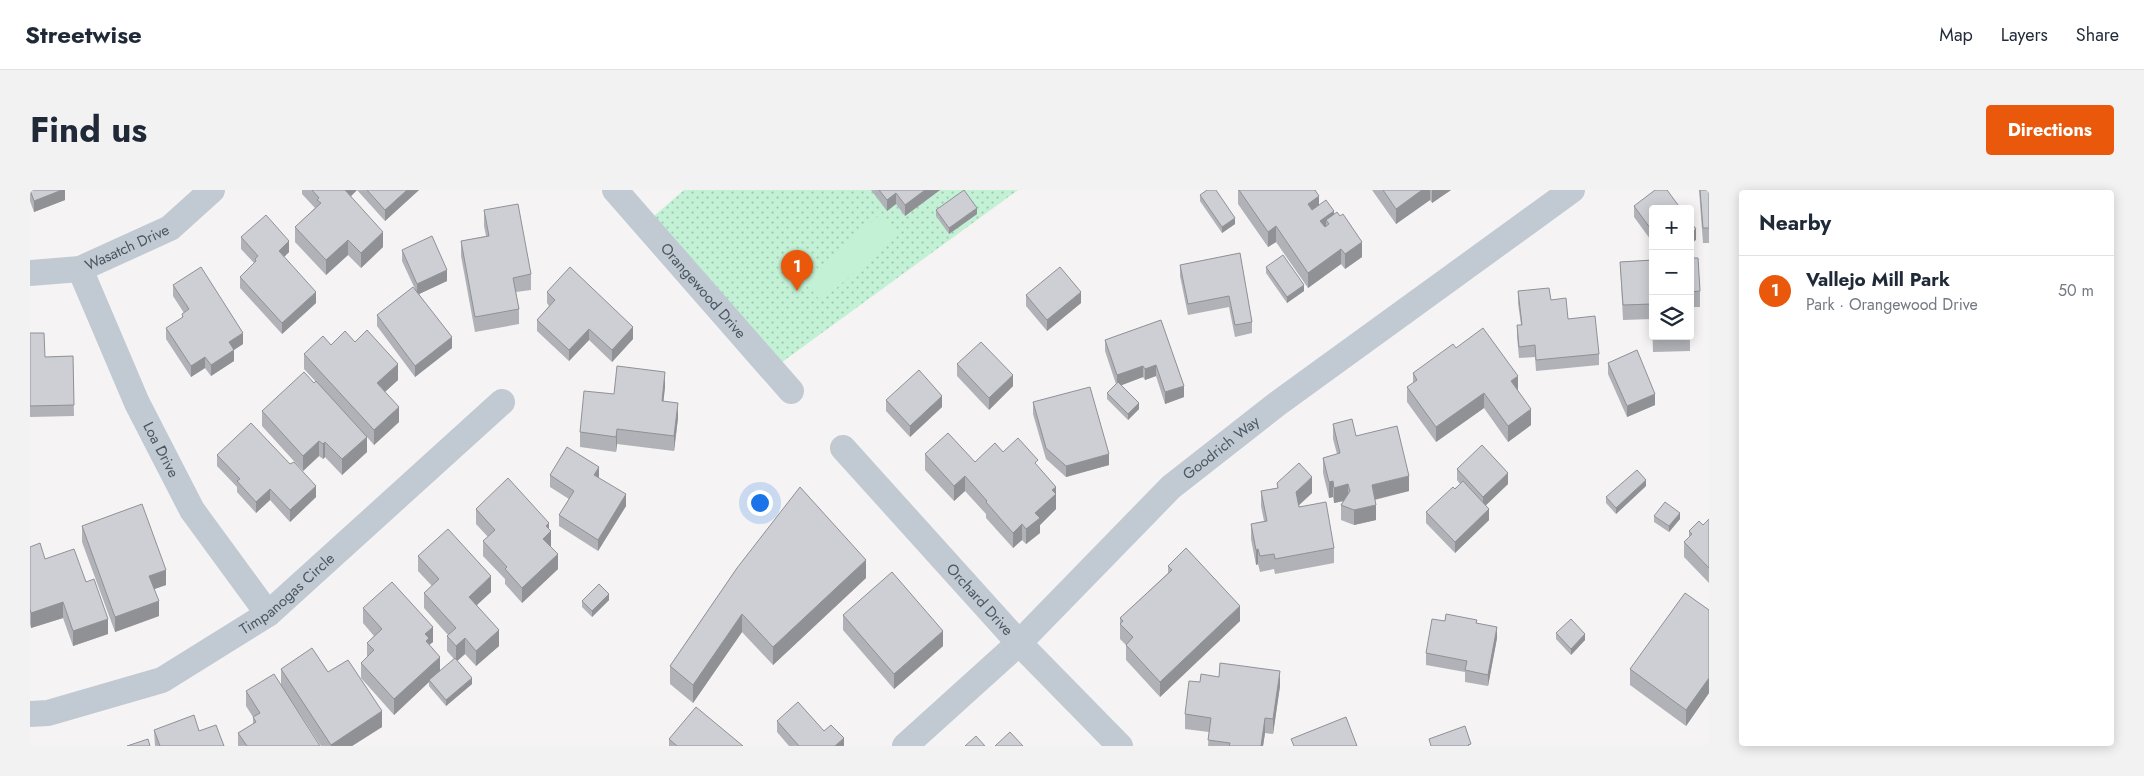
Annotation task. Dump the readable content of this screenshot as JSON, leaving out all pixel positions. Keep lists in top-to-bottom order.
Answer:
{
  "streets": {
    "street": [
      "Wasatch Drive",
      "Orangewood Drive",
      "Goodrich Way",
      "Loa Drive",
      "Timpanogas Circle",
      "Orchard Drive"
    ]
  },
  "crossings": [
    ["Wasatch Drive", "Loa Drive"],
    ["Goodrich Way", "Orchard Drive"],
    ["Loa Drive", "Timpanogas Circle"]
  ],
  "page": {
    "header": "Streetwise",
    "nav": ["Map", "Layers", "Share"],
    "title": "Find us",
    "buttons": "Directions",
    "heading": "Nearby",
    "map_buttons": ["+", "−"],
    "pins": "1",
    "list": [
      {
        "mark": "1",
        "name": "Vallejo Mill Park",
        "note": "Park · Orangewood Drive",
        "value": "50 m"
      }
    ]
  }
}
